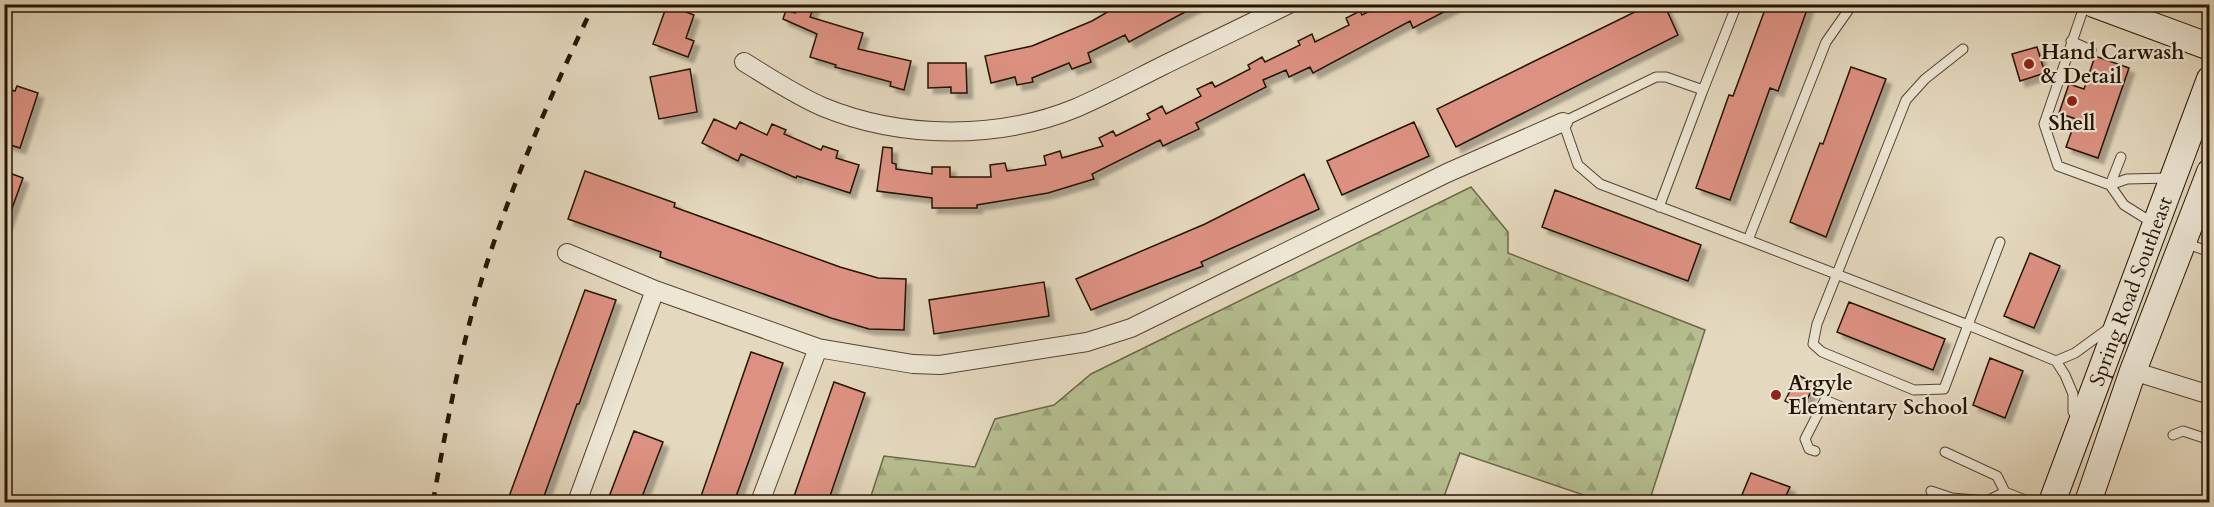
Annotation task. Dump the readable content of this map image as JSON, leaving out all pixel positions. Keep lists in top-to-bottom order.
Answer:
{
  "streets": {
    "main road": ["Spring Road Southeast"]
  },
  "places": ["Hand Carwash & Detail", "Shell", "Argyle Elementary School"]
}
